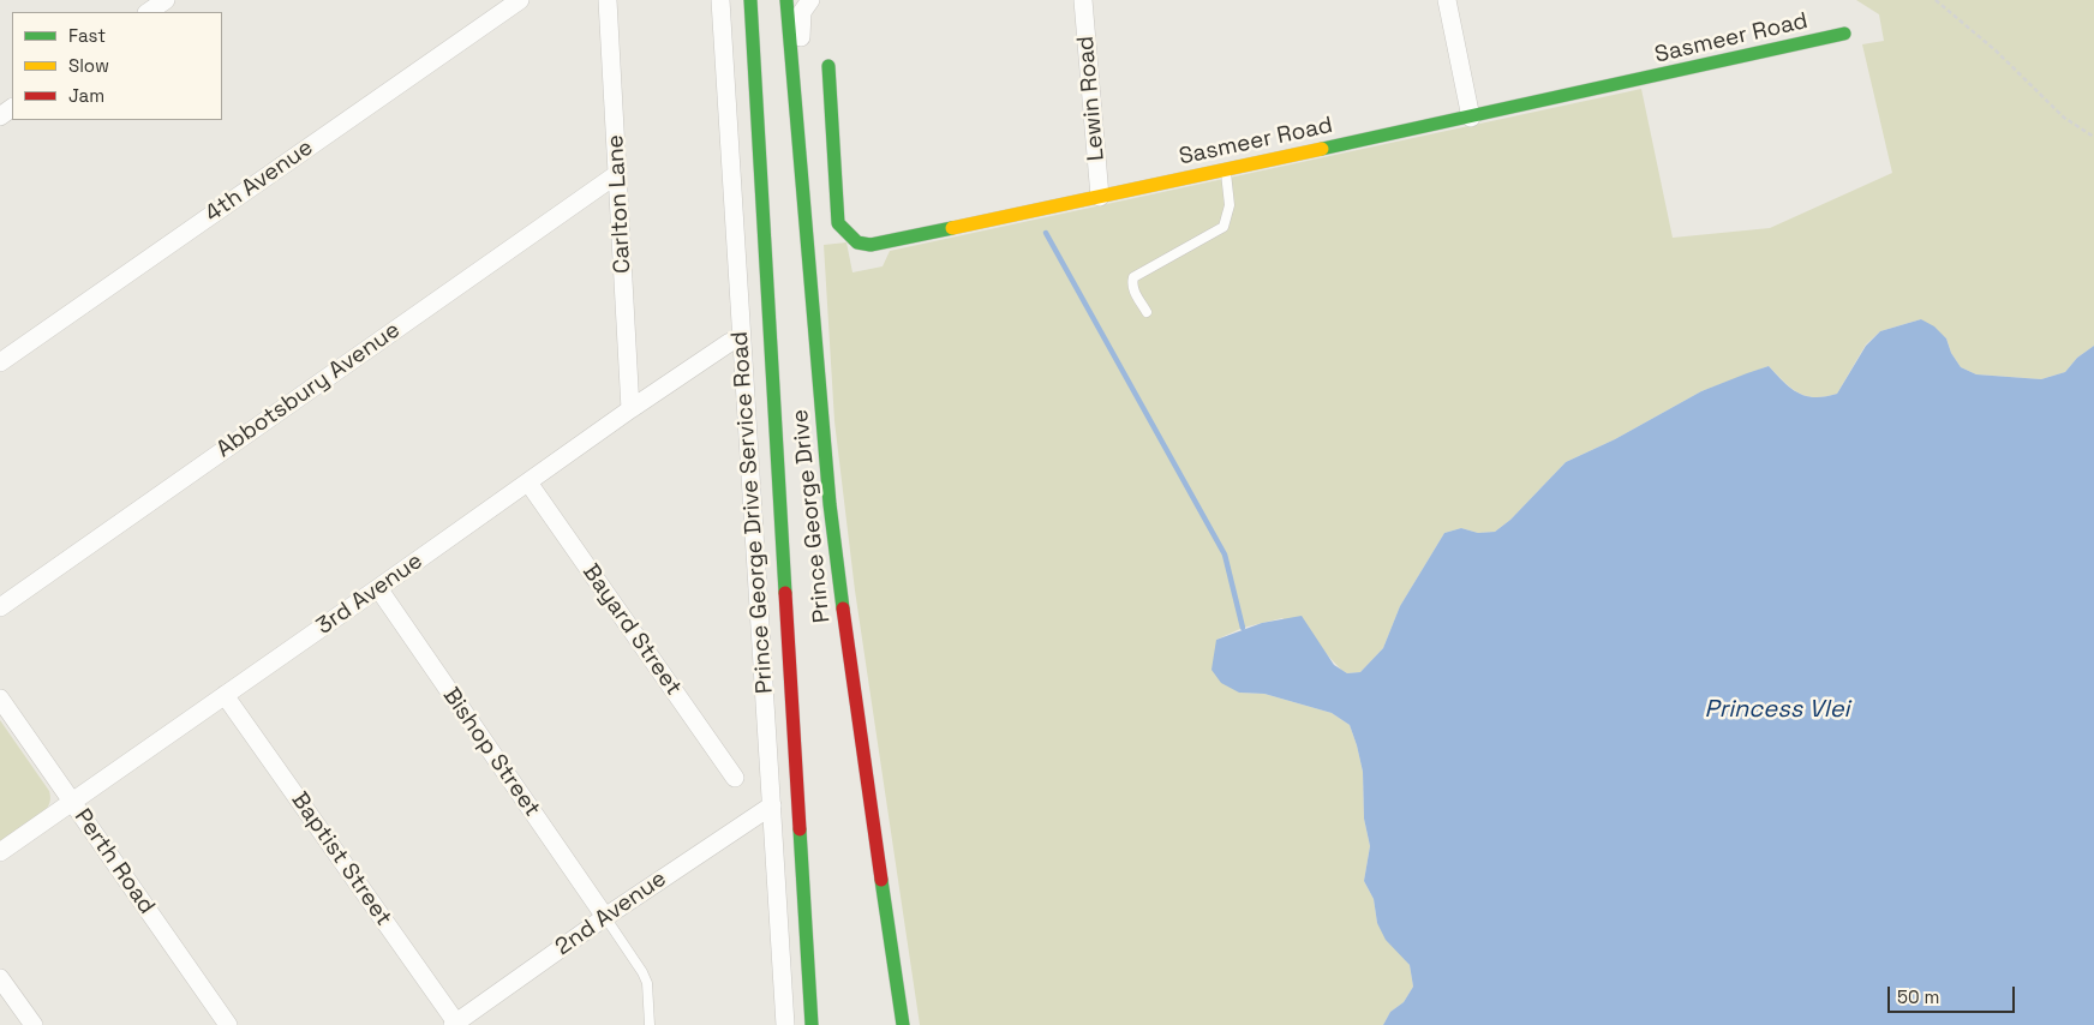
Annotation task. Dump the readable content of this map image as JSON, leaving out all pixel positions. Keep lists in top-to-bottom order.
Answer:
{
  "streets": {
    "main road": ["Sasmeer Road", "Prince George Drive"],
    "street": [
      "Lewin Road",
      "4th Avenue",
      "Carlton Lane",
      "Abbotsbury Avenue",
      "Prince George Drive Service Road",
      "3rd Avenue",
      "Bayard Street",
      "Bishop Street",
      "Baptist Street",
      "Perth Road",
      "2nd Avenue"
    ]
  },
  "crossings": [
    ["Sasmeer Road", "Lewin Road"],
    ["Carlton Lane", "Abbotsbury Avenue"],
    ["Carlton Lane", "3rd Avenue"],
    ["Prince George Drive Service Road", "3rd Avenue"],
    ["Prince George Drive Service Road", "2nd Avenue"],
    ["3rd Avenue", "Bayard Street"],
    ["3rd Avenue", "Bishop Street"],
    ["3rd Avenue", "Baptist Street"],
    ["3rd Avenue", "Perth Road"],
    ["Bishop Street", "2nd Avenue"],
    ["Baptist Street", "2nd Avenue"]
  ],
  "water": ["Princess Vlei"],
  "legend": ["Fast", "Slow", "Jam"],
  "scale_bar": "50 m"
}
